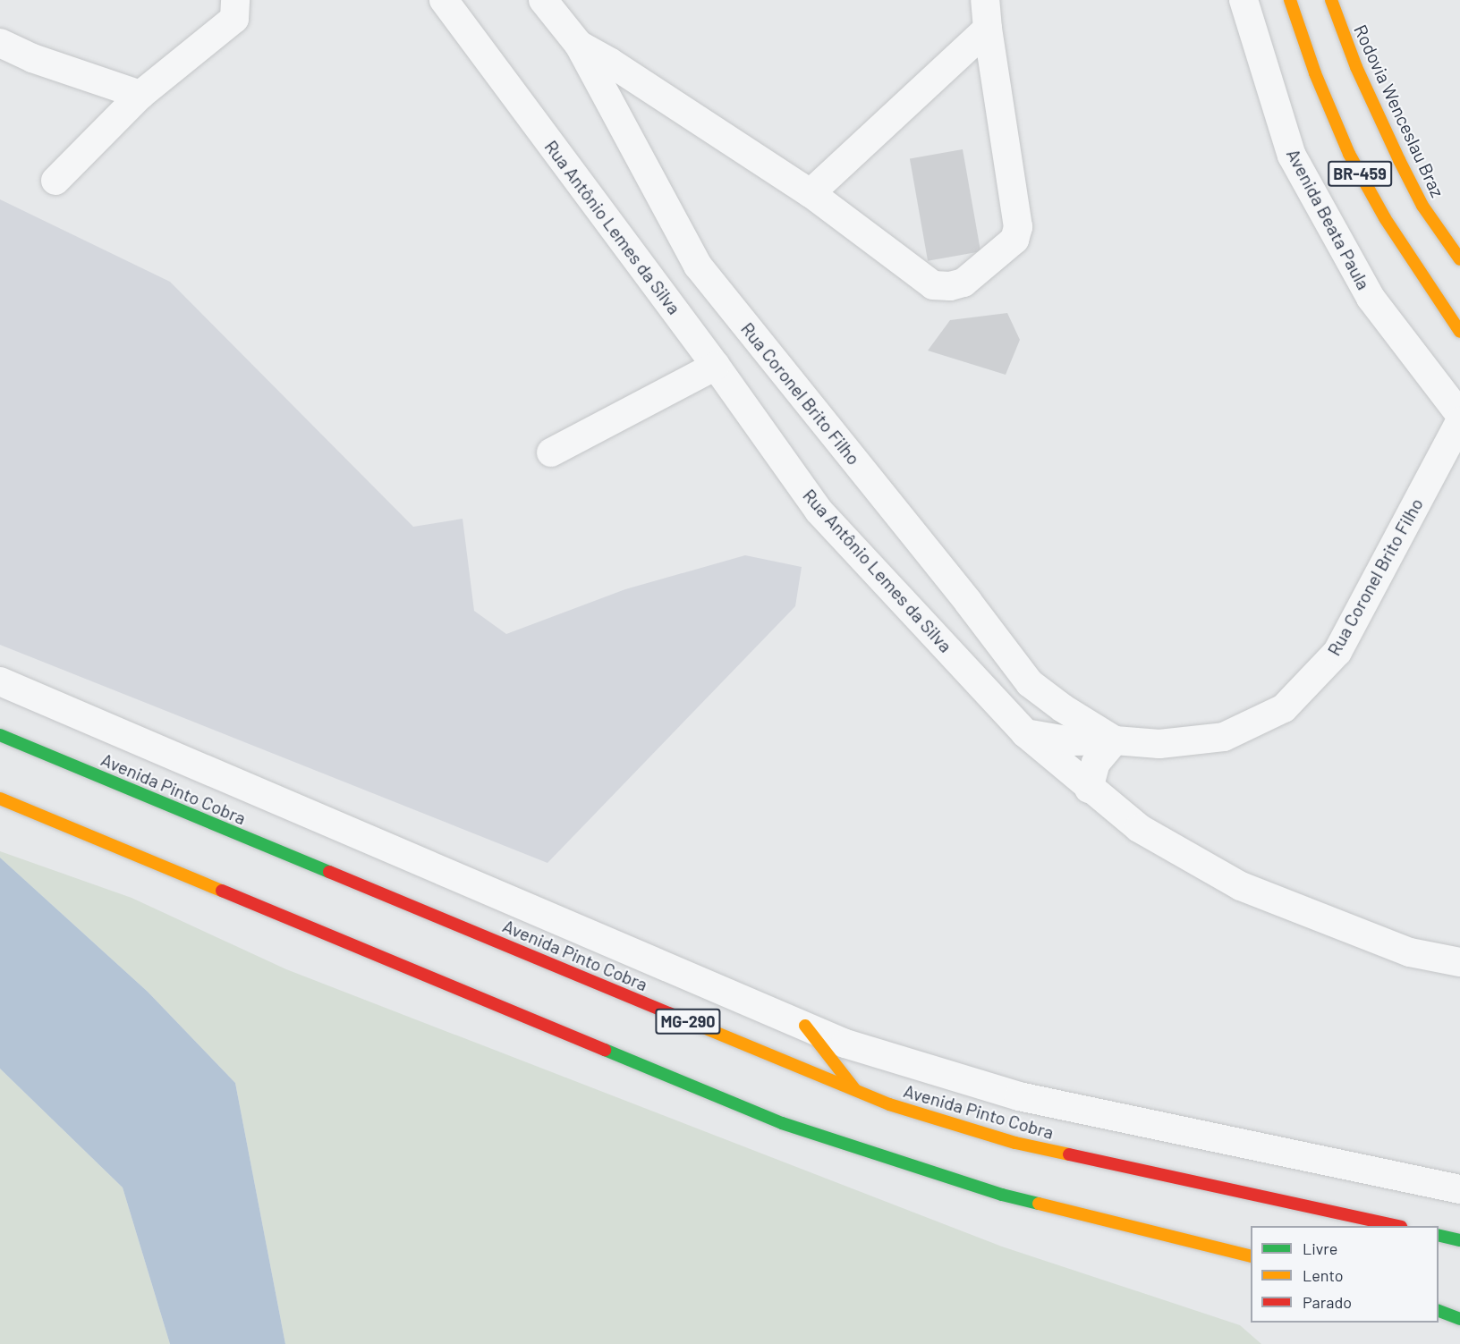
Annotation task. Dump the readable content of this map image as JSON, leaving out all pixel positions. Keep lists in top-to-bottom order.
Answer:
{
  "streets": {
    "main road": [
      "Rodovia Wenceslau Braz",
      "BR-459",
      "Avenida Pinto Cobra",
      "MG-290"
    ],
    "street": ["Avenida Beata Paula", "Rua Antônio Lemes da Silva", "Rua Coronel Brito Filho"]
  },
  "crossings": [
    ["Rua Antônio Lemes da Silva", "Rua Coronel Brito Filho"]
  ],
  "legend": ["Livre", "Lento", "Parado"]
}
